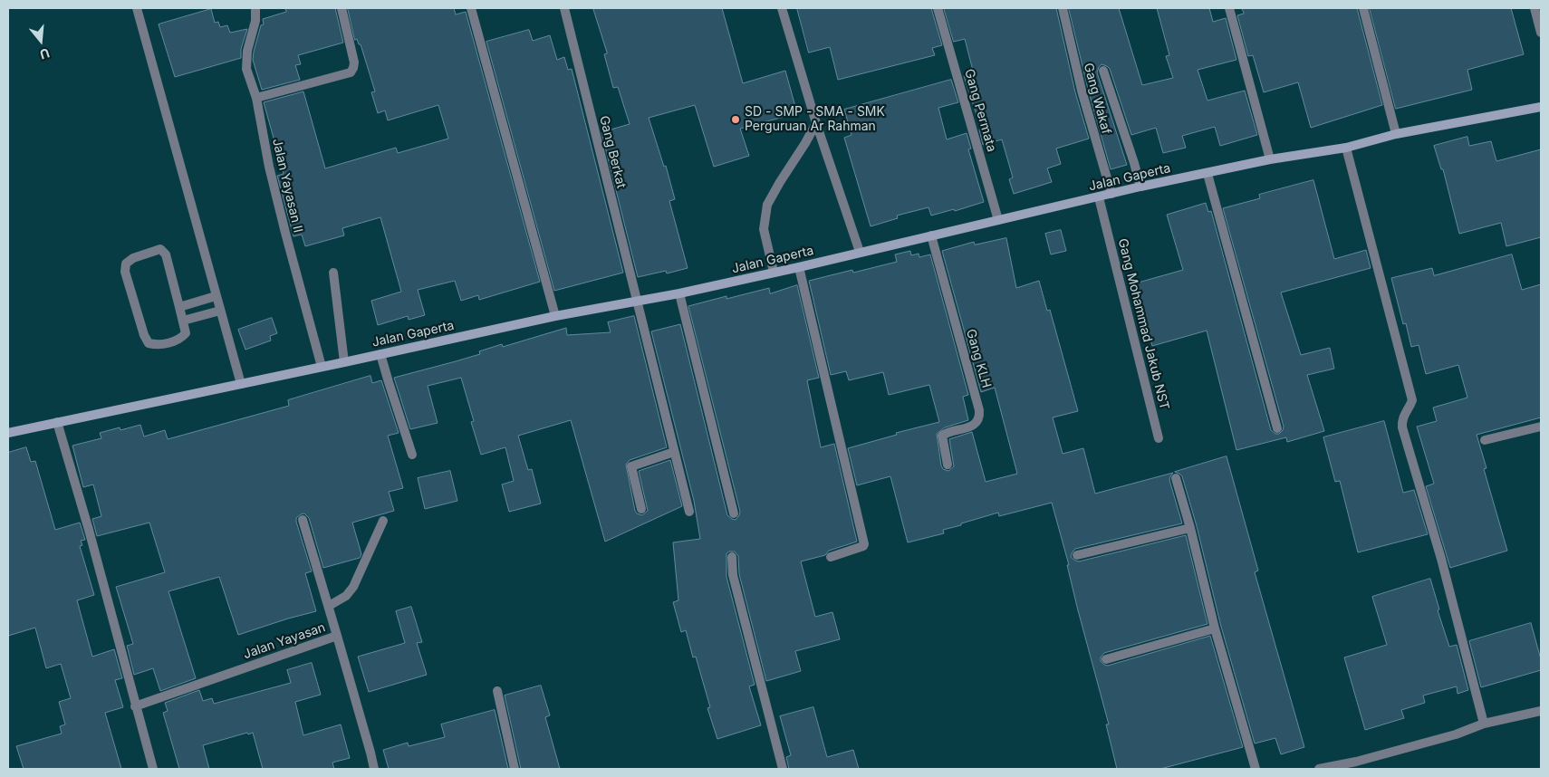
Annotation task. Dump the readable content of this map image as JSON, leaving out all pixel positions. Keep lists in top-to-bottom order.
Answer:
{
  "streets": {
    "street": [
      "Gang Wakaf",
      "Gang Permata",
      "Gang Berkat",
      "Jalan Gaperta",
      "Jalan Yayasan II",
      "Gang Mohammad Jakub NST",
      "Gang KLH",
      "Jalan Yayasan"
    ]
  },
  "crossings": [
    ["Gang Wakaf", "Jalan Gaperta"],
    ["Gang Permata", "Jalan Gaperta"],
    ["Gang Berkat", "Jalan Gaperta"],
    ["Jalan Gaperta", "Jalan Yayasan II"],
    ["Jalan Gaperta", "Gang Mohammad Jakub NST"],
    ["Jalan Gaperta", "Gang KLH"]
  ],
  "places": ["SD - SMP - SMA - SMK Perguruan Ar Rahman"],
  "north": "bottom"
}
